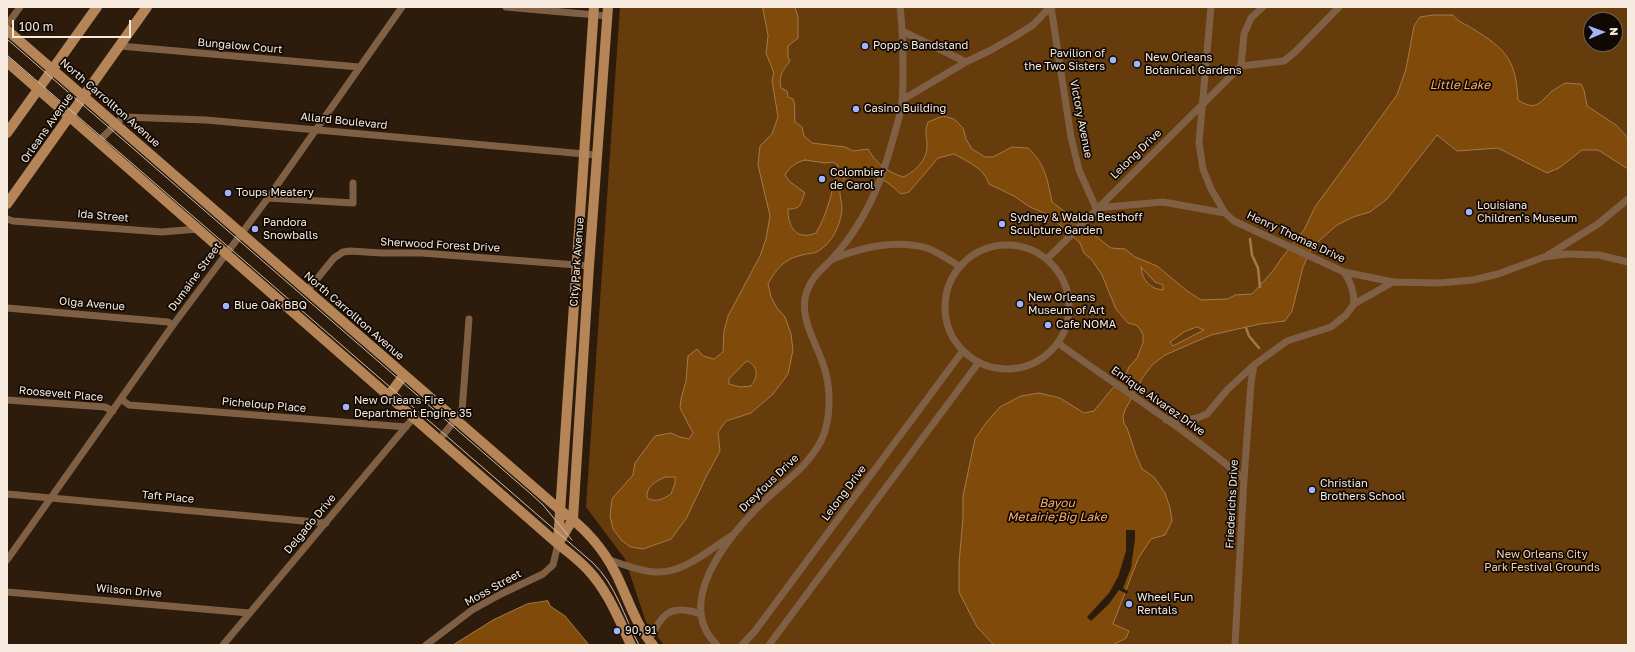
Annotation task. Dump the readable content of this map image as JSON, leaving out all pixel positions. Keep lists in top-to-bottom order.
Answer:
{
  "streets": {
    "main road": ["North Carrollton Avenue", "Orleans Avenue", "City Park Avenue"],
    "street": [
      "Bungalow Court",
      "Victory Avenue",
      "Allard Boulevard",
      "Lelong Drive",
      "Ida Street",
      "Henry Thomas Drive",
      "Sherwood Forest Drive",
      "Dumaine Street",
      "Olga Avenue",
      "Roosevelt Place",
      "Enrique Alvarez Drive",
      "Picheloup Place",
      "Dreyfous Drive",
      "Taft Place",
      "Friederichs Drive",
      "Delgado Drive",
      "Moss Street",
      "Wilson Drive"
    ]
  },
  "crossings": [
    ["Bungalow Court", "Orleans Avenue"],
    ["Bungalow Court", "Dumaine Street"],
    ["North Carrollton Avenue", "Allard Boulevard"],
    ["North Carrollton Avenue", "Orleans Avenue"],
    ["North Carrollton Avenue", "Sherwood Forest Drive"],
    ["North Carrollton Avenue", "City Park Avenue"],
    ["North Carrollton Avenue", "Dumaine Street"],
    ["Victory Avenue", "Lelong Drive"],
    ["Victory Avenue", "Henry Thomas Drive"],
    ["Victory Avenue", "Dreyfous Drive"],
    ["Allard Boulevard", "City Park Avenue"],
    ["Allard Boulevard", "Dumaine Street"],
    ["Lelong Drive", "Henry Thomas Drive"],
    ["Lelong Drive", "Enrique Alvarez Drive"],
    ["Sherwood Forest Drive", "City Park Avenue"],
    ["City Park Avenue", "Moss Street"],
    ["Dumaine Street", "Olga Avenue"],
    ["Dumaine Street", "Roosevelt Place"],
    ["Dumaine Street", "Picheloup Place"],
    ["Dumaine Street", "Taft Place"],
    ["Enrique Alvarez Drive", "Friederichs Drive"],
    ["Picheloup Place", "Delgado Drive"],
    ["Taft Place", "Delgado Drive"],
    ["Delgado Drive", "Wilson Drive"]
  ],
  "water": ["Little Lake", "Bayou Metairie;Big Lake"],
  "parks": ["New Orleans City Park Festival Grounds"],
  "places": [
    "Popp's Bandstand",
    "Pavilion of the Two Sisters",
    "New Orleans Botanical Gardens",
    "Casino Building",
    "Colombier de Carol",
    "Toups Meatery",
    "Louisiana Children's Museum",
    "Sydney & Walda Besthoff Sculpture Garden",
    "Pandora Snowballs",
    "New Orleans Museum of Art",
    "Blue Oak BBQ",
    "Cafe NOMA",
    "New Orleans Fire Department Engine 35",
    "Christian Brothers School",
    "Wheel Fun Rentals",
    "90, 91"
  ],
  "scale_bar": "100 m",
  "north": "right"
}
